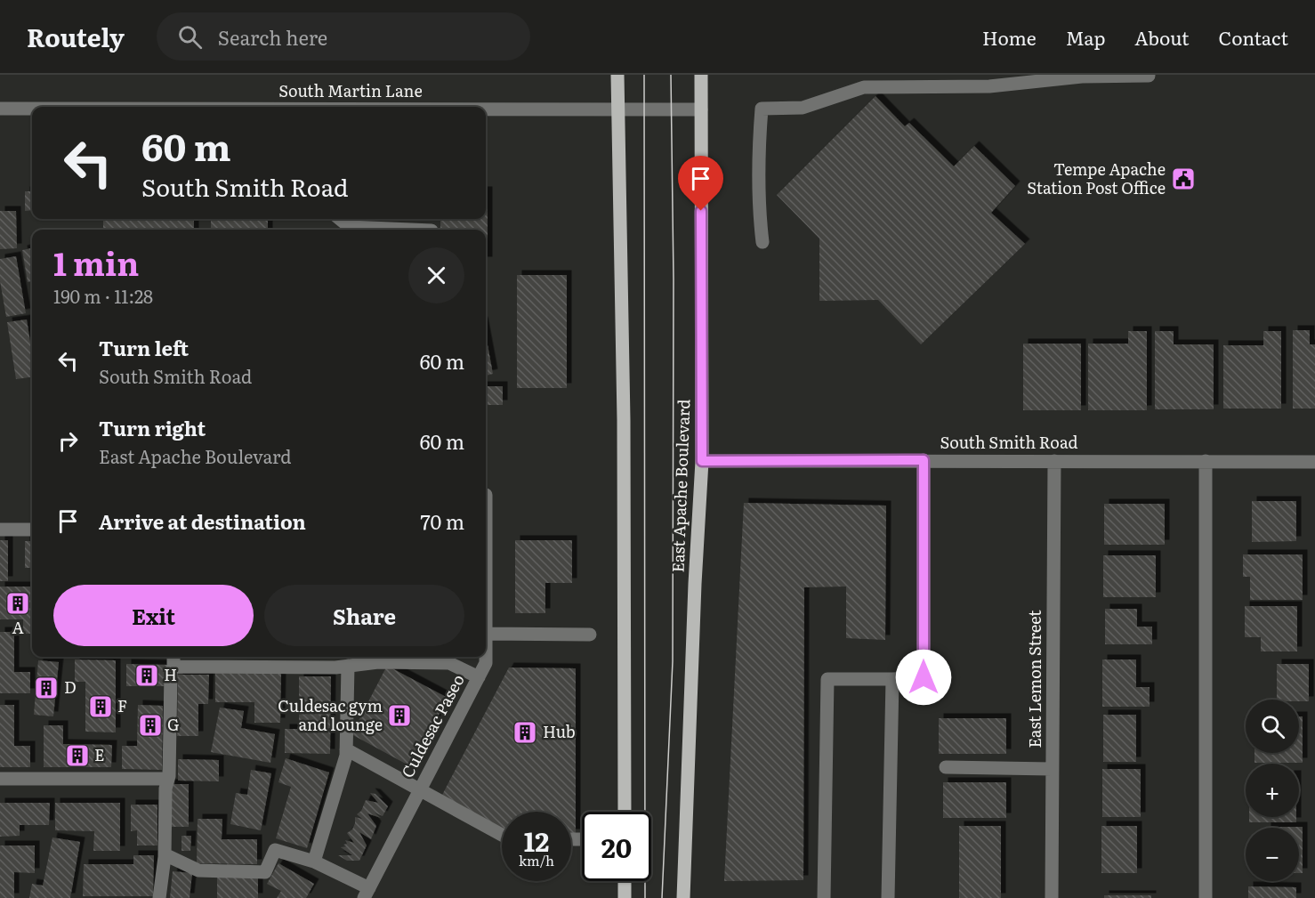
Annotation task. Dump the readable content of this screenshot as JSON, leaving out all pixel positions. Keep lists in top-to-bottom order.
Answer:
{
  "streets": {
    "main road": ["East Apache Boulevard"],
    "street": [
      "South Martin Lane",
      "South Smith Road",
      "East Lemon Street",
      "Culdesac Paseo"
    ]
  },
  "crossings": [
    ["South Martin Lane", "East Apache Boulevard"],
    ["South Smith Road", "East Apache Boulevard"],
    ["South Smith Road", "East Lemon Street"]
  ],
  "places": {
    "public building": ["Tempe Apache Station Post Office"],
    "building": [
      "A",
      "H",
      "D",
      "F",
      "Culdesac gym and lounge",
      "G",
      "Hub",
      "E"
    ]
  },
  "page": {
    "header": "Routely",
    "search": "Search here",
    "nav": [
      "Home",
      "Map",
      "About",
      "Contact"
    ],
    "turn": ["60 m", "South Smith Road"],
    "heading": ["1 min", "190 m · 11:28"],
    "list": [
      {
        "name": "Turn left",
        "note": "South Smith Road",
        "value": "60 m"
      },
      {
        "name": "Turn right",
        "note": "East Apache Boulevard",
        "value": "60 m"
      },
      {
        "name": "Arrive at destination",
        "value": "70 m"
      }
    ],
    "buttons": ["Exit", "Share"],
    "map_buttons": ["+", "−"],
    "speed": "12 km/h",
    "limit": "20"
  }
}
